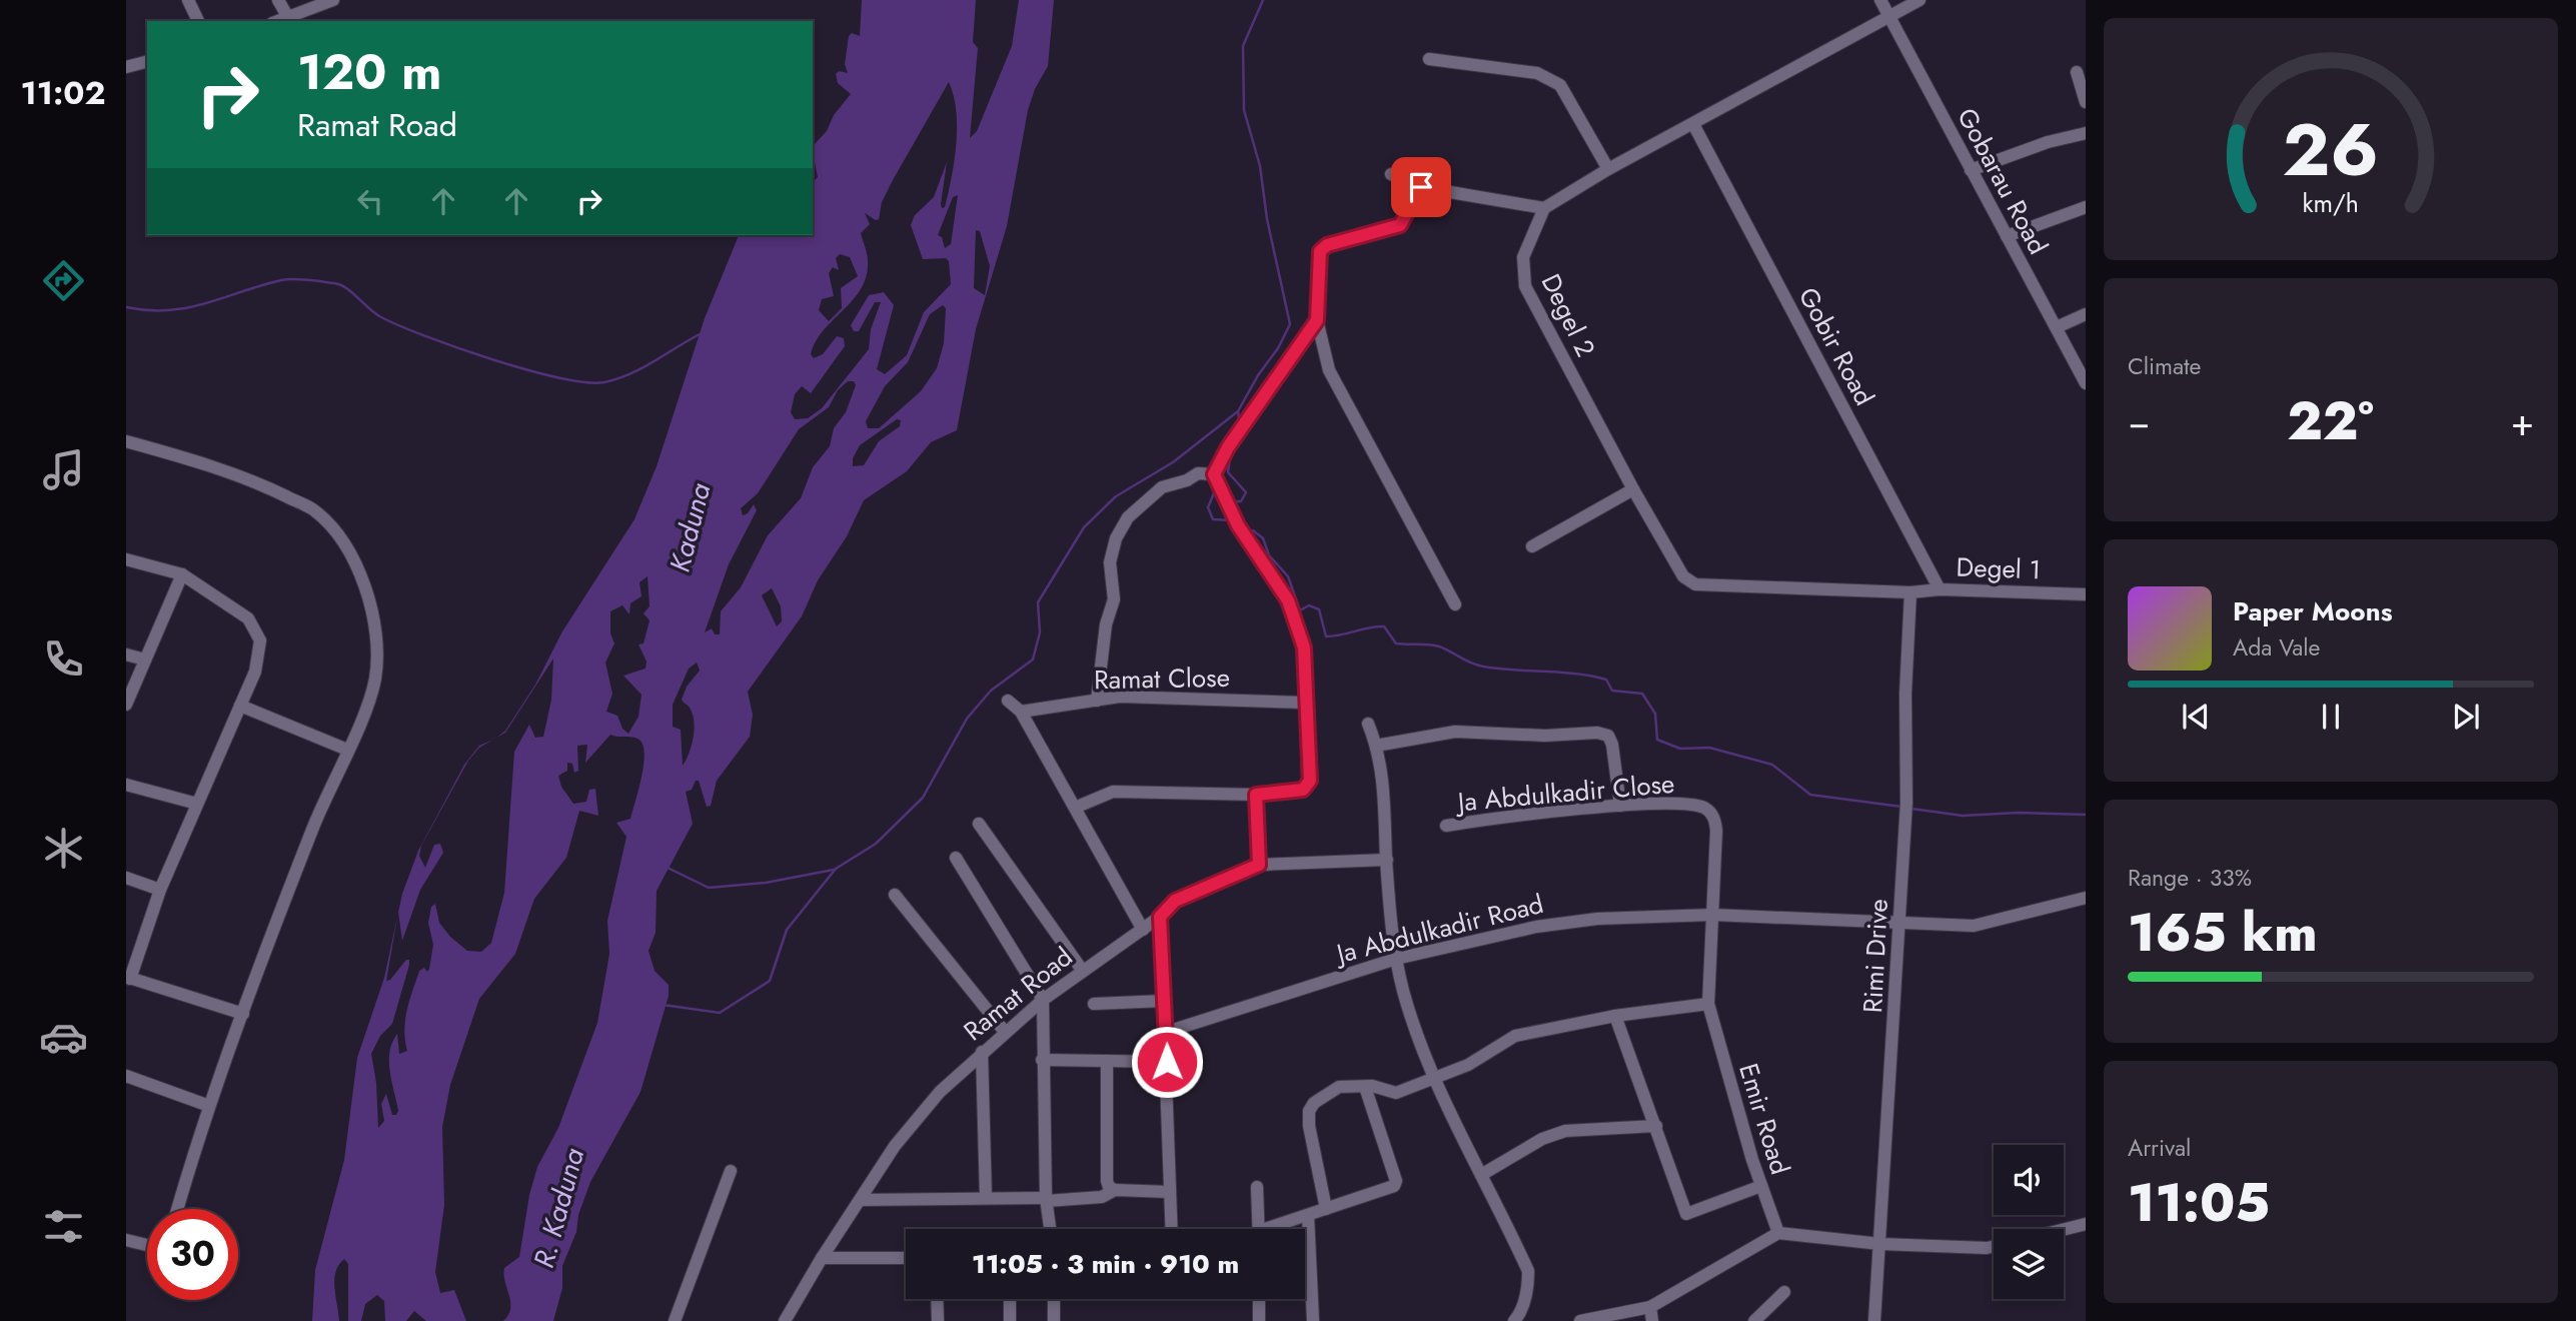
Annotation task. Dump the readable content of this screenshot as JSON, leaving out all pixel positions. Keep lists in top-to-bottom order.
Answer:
{
  "streets": {
    "street": [
      "Gobarau Road",
      "Degel 2",
      "Gobir Road",
      "Degel 1",
      "Ramat Close",
      "Ja Abdulkadir Close",
      "Ja Abdulkadir Road",
      "Rimi Drive",
      "Ramat Road",
      "Emir Road"
    ]
  },
  "crossings": [
    ["Degel 2", "Degel 1"],
    ["Degel 2", "Rimi Drive"],
    ["Gobir Road", "Degel 1"],
    ["Degel 1", "Rimi Drive"],
    ["Ja Abdulkadir Close", "Ja Abdulkadir Road"],
    ["Ja Abdulkadir Close", "Emir Road"],
    ["Ja Abdulkadir Road", "Rimi Drive"],
    ["Ja Abdulkadir Road", "Emir Road"]
  ],
  "water": ["Kaduna", "R. Kaduna"],
  "page": {
    "tabs": "11:02",
    "turn": ["120 m", "Ramat Road"],
    "tile": [
      "Climate",
      ["Range · 33%", "165 km"],
      ["Arrival", "11:05"]
    ],
    "heat": ["−", "22°", "+"],
    "song": ["Paper Moons", "Ada Vale"],
    "limit": "30",
    "trip": "11:05 · 3 min · 910 m",
    "gauge": ["26", "km/h"]
  }
}
